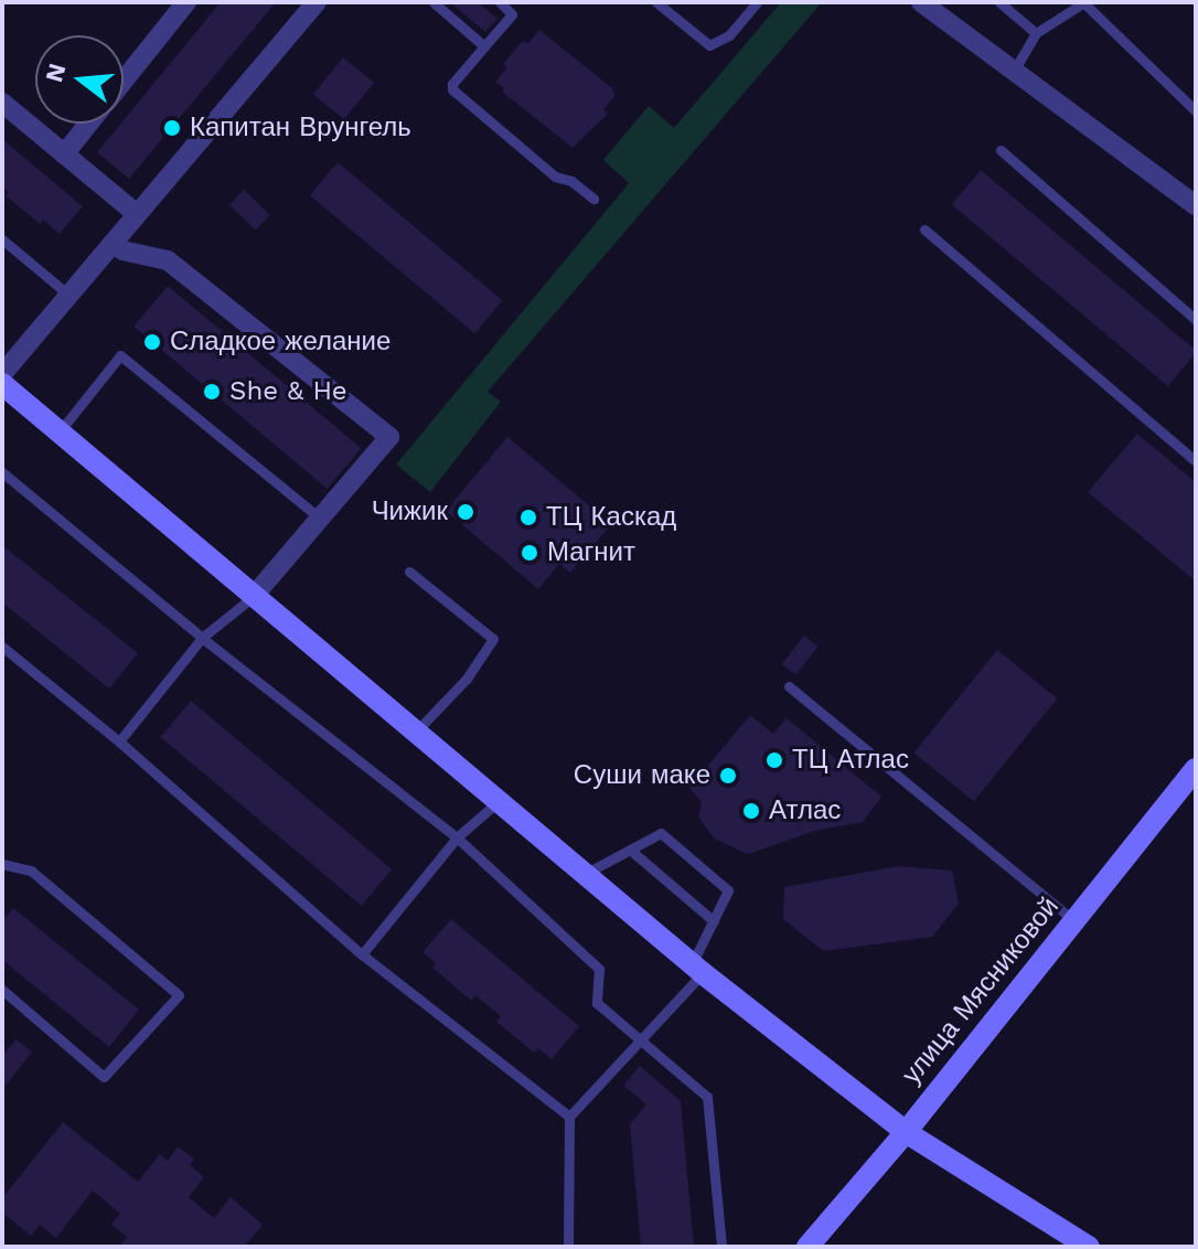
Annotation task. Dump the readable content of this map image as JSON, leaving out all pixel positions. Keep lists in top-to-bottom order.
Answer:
{
  "streets": {
    "street": ["улица Мясниковой"]
  },
  "places": [
    "Капитан Врунгель",
    "Сладкое желание",
    "She & He",
    "Чижик",
    "ТЦ Каскад",
    "Магнит",
    "ТЦ Атлас",
    "Суши маке",
    "Атлас"
  ],
  "north": "left"
}
